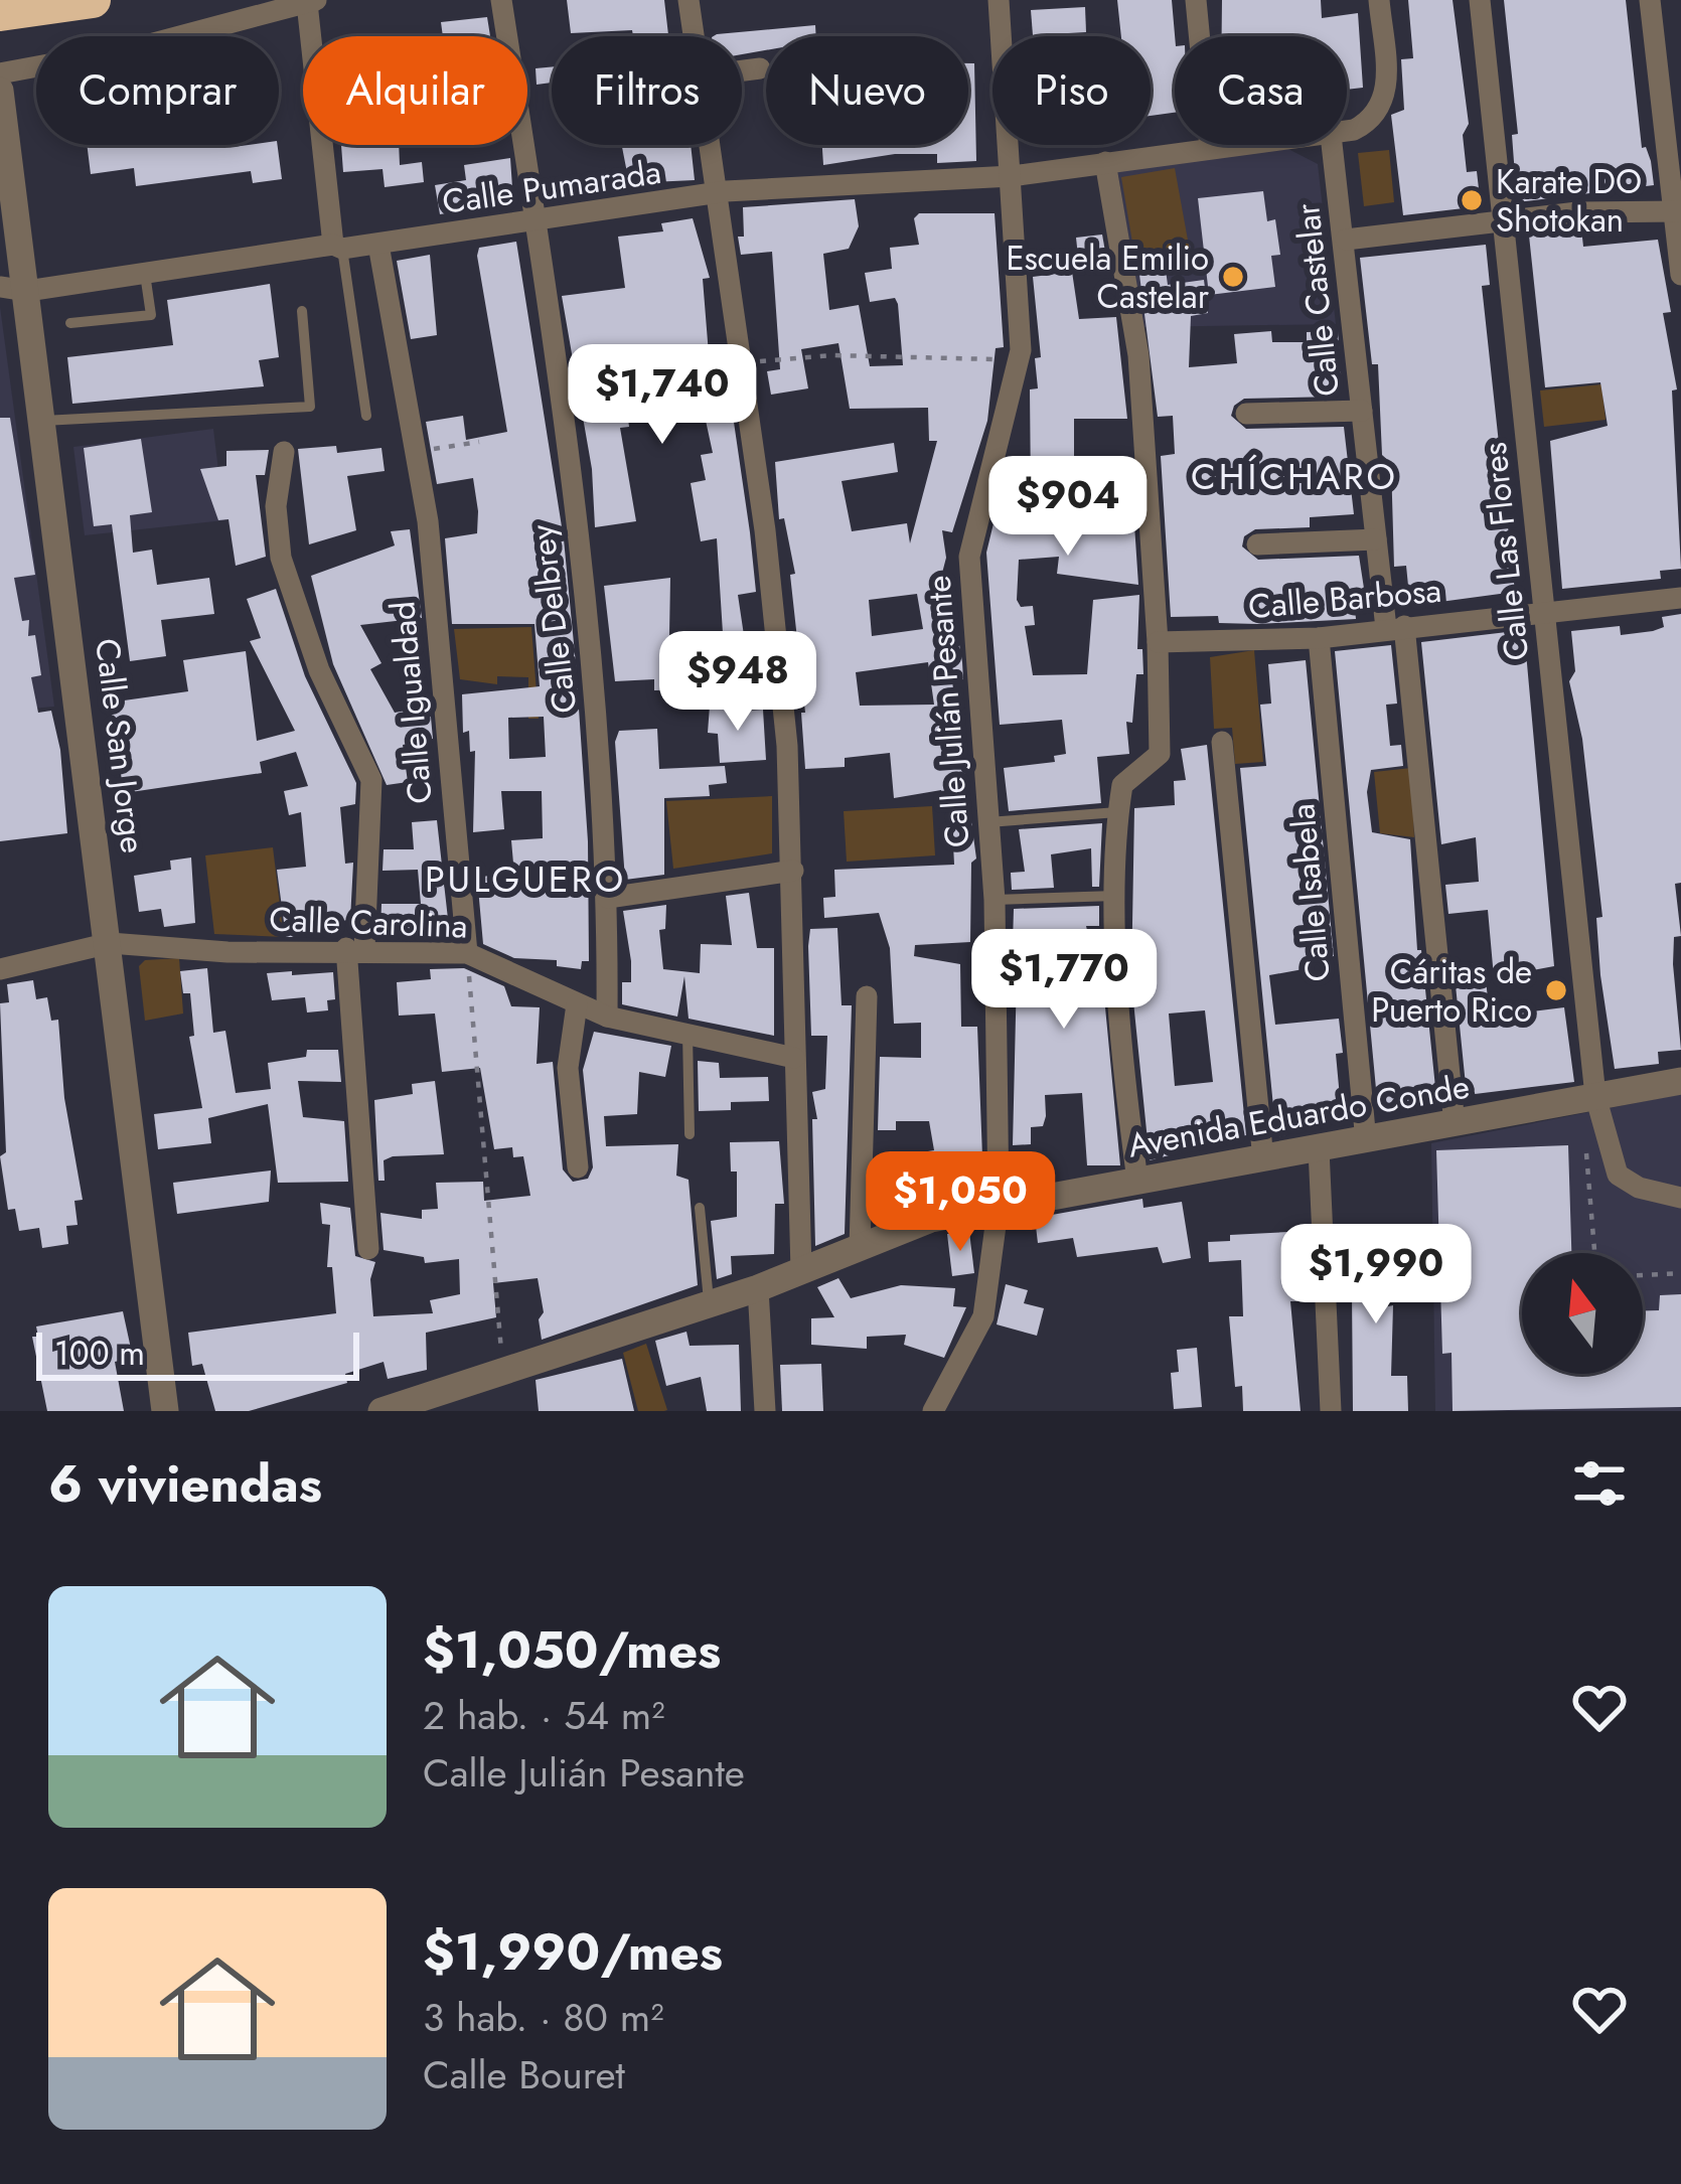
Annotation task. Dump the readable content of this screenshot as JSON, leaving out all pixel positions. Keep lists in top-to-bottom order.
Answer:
{
  "streets": {
    "street": [
      "Calle Pumarada",
      "Calle Castelar",
      "Calle Las Flores",
      "Calle Barbosa",
      "Calle Delbrey",
      "Calle Igualdad",
      "Calle Julián Pesante",
      "Calle San Jorge",
      "Calle Isabela",
      "Calle Carolina",
      "Avenida Eduardo Conde"
    ]
  },
  "crossings": [
    ["Calle Pumarada", "Calle Delbrey"],
    ["Calle Pumarada", "Calle Igualdad"],
    ["Calle Pumarada", "Calle Julián Pesante"],
    ["Calle Pumarada", "Calle San Jorge"],
    ["Calle Castelar", "Calle Barbosa"],
    ["Calle Castelar", "Avenida Eduardo Conde"],
    ["Calle Las Flores", "Calle Barbosa"],
    ["Calle Las Flores", "Avenida Eduardo Conde"],
    ["Calle Barbosa", "Calle Isabela"],
    ["Calle Delbrey", "Calle Carolina"],
    ["Calle Igualdad", "Calle Carolina"],
    ["Calle Julián Pesante", "Avenida Eduardo Conde"],
    ["Calle San Jorge", "Calle Carolina"],
    ["Calle Isabela", "Avenida Eduardo Conde"]
  ],
  "districts": ["CHÍCHARO", "PULGUERO"],
  "places": ["Karate DO Shotokan", "Escuela Emilio Castelar", "Cáritas de Puerto Rico"],
  "scale_bar": "100 m",
  "north": "top",
  "page": {
    "chip": [
      "Comprar",
      "Alquilar",
      "Filtros",
      "Nuevo",
      "Piso",
      "Casa"
    ],
    "price": [
      "$1,740",
      "$904",
      "$948",
      "$1,770",
      "$1,050",
      "$1,990"
    ],
    "scale": "100 m",
    "heading": "6 viviendas",
    "list": [
      {
        "name": "$1,050/mes",
        "note": "2 hab. · 54 m² · Calle Julián Pesante"
      },
      {
        "name": "$1,990/mes",
        "note": "3 hab. · 80 m² · Calle Bouret"
      }
    ]
  }
}
